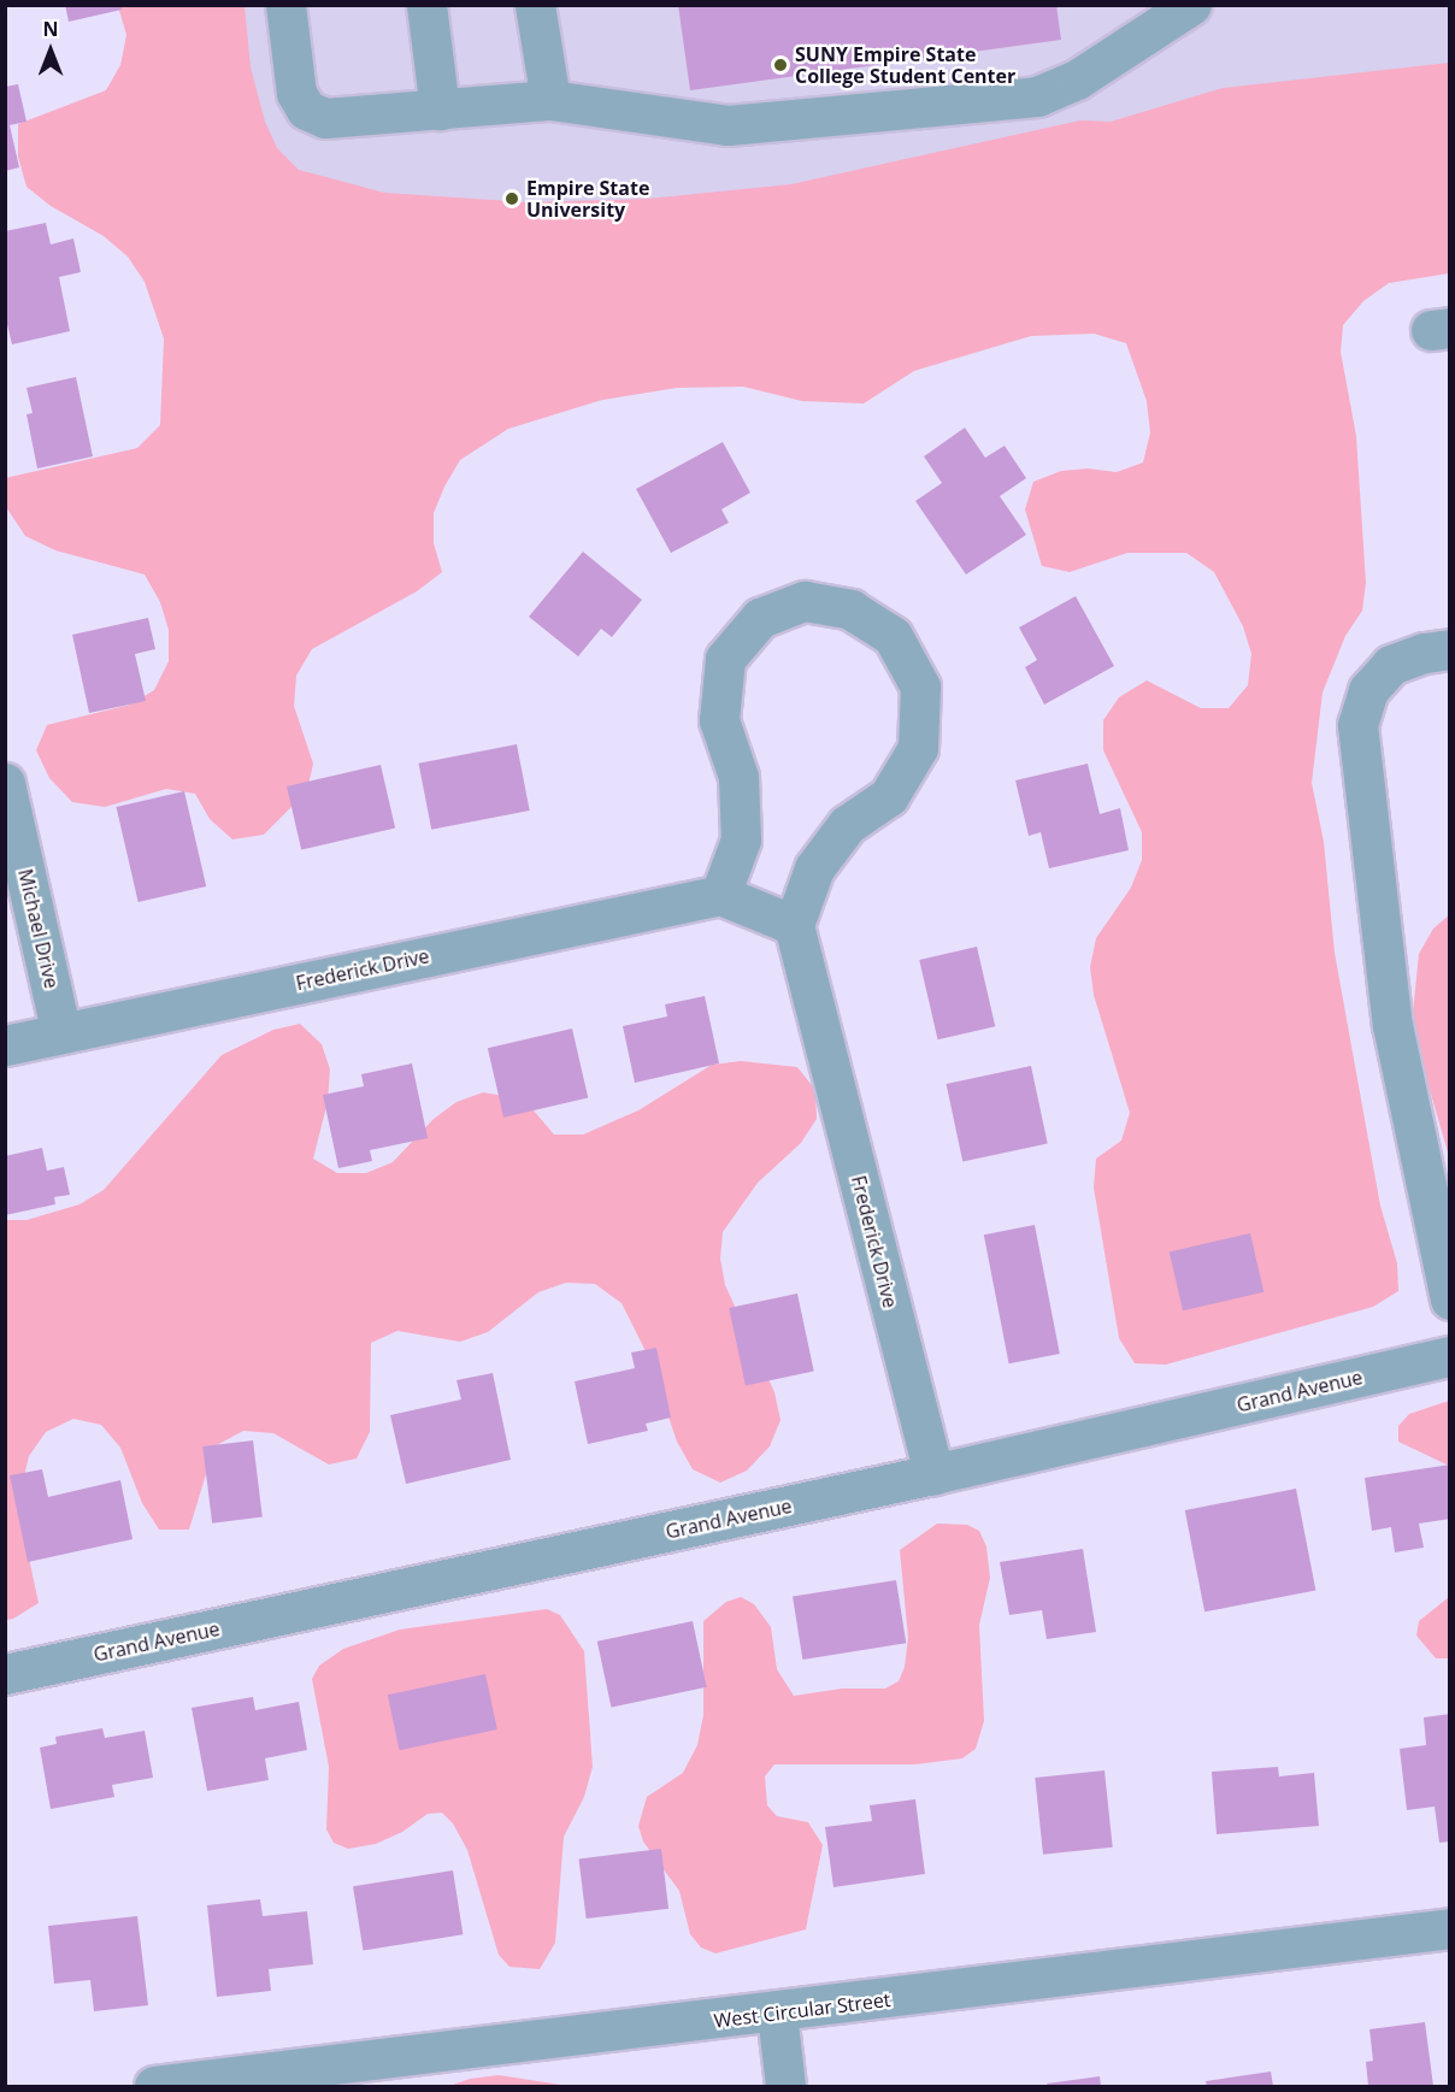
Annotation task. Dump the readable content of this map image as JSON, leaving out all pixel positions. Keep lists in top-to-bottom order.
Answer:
{
  "streets": {
    "street": [
      "Michael Drive",
      "Frederick Drive",
      "Grand Avenue",
      "West Circular Street"
    ]
  },
  "crossings": [
    ["Michael Drive", "Frederick Drive"],
    ["Frederick Drive", "Grand Avenue"]
  ],
  "places": ["SUNY Empire State College Student Center", "Empire State University"],
  "north": "top"
}
